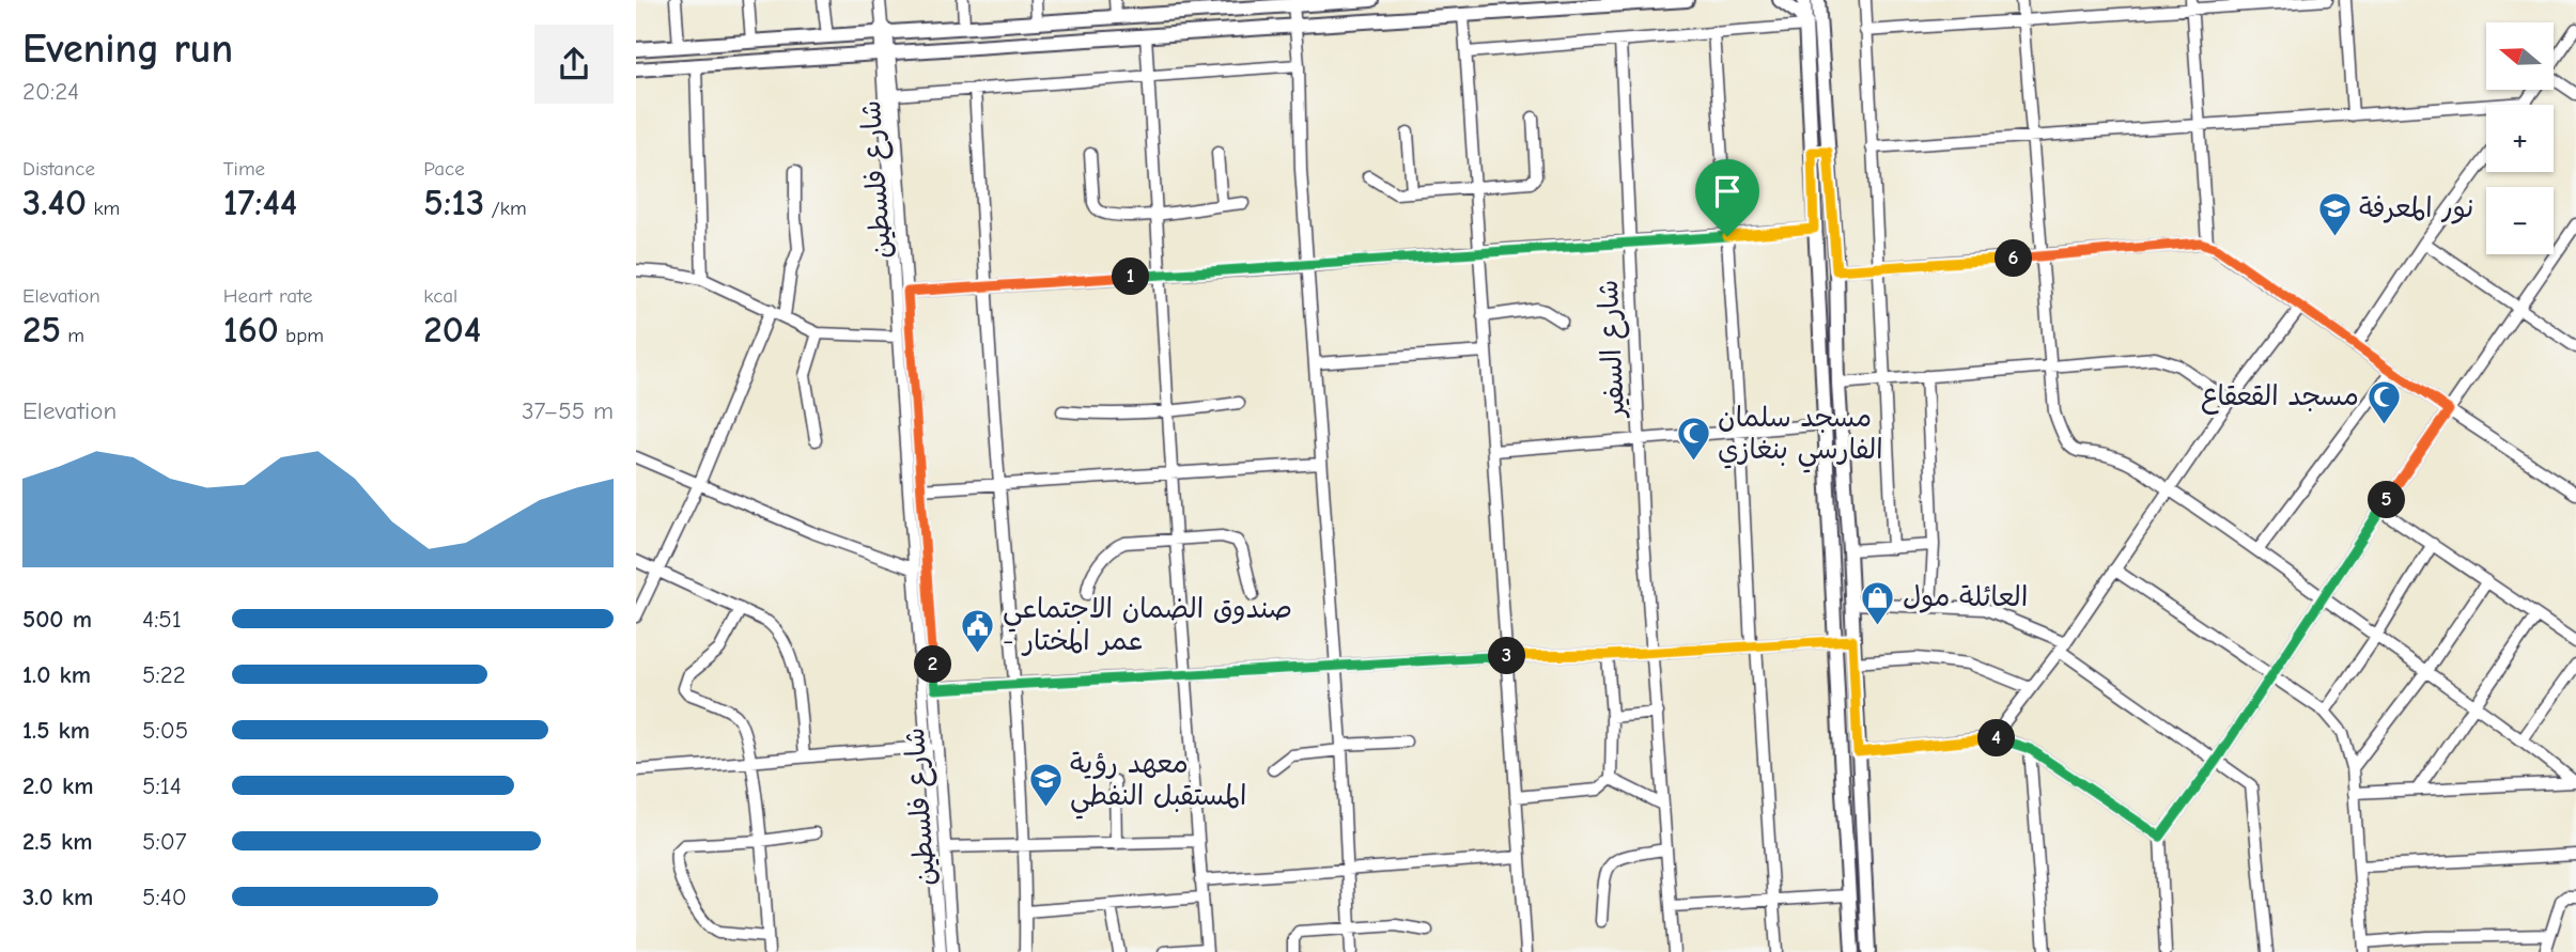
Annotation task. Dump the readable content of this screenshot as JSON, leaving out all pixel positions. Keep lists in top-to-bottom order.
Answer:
{
  "streets": {
    "street": ["شارع فلسطين", "شارع السفير"]
  },
  "places": {
    "school or university": ["نور المعرفة", "معهد رؤية المستقبل النفطي"],
    "mosque": ["مسجد القعقاع", "مسجد سلمان الفارسي بنغازي"],
    "shop": ["العائلة مول"],
    "public building": ["صندوق الضمان الاجتماعي - عمر المختار"]
  },
  "north": "left",
  "page": {
    "heading": ["Evening run", "20:24"],
    "map_buttons": ["+", "−"],
    "stats": [
      ["Distance", "3.40 km"],
      ["Time", "17:44"],
      ["Pace", "5:13 /km"],
      ["Elevation", "25 m"],
      ["Heart rate", "160 bpm"],
      ["kcal", "204"]
    ],
    "pins": [
      "6",
      "1",
      "5",
      "3",
      "2",
      "4"
    ],
    "chart": ["Elevation", "37–55 m"],
    "list": [
      {
        "name": "500 m",
        "note": "4:51"
      },
      {
        "name": "1.0 km",
        "note": "5:22"
      },
      {
        "name": "1.5 km",
        "note": "5:05"
      },
      {
        "name": "2.0 km",
        "note": "5:14"
      },
      {
        "name": "2.5 km",
        "note": "5:07"
      },
      {
        "name": "3.0 km",
        "note": "5:40"
      }
    ]
  }
}
